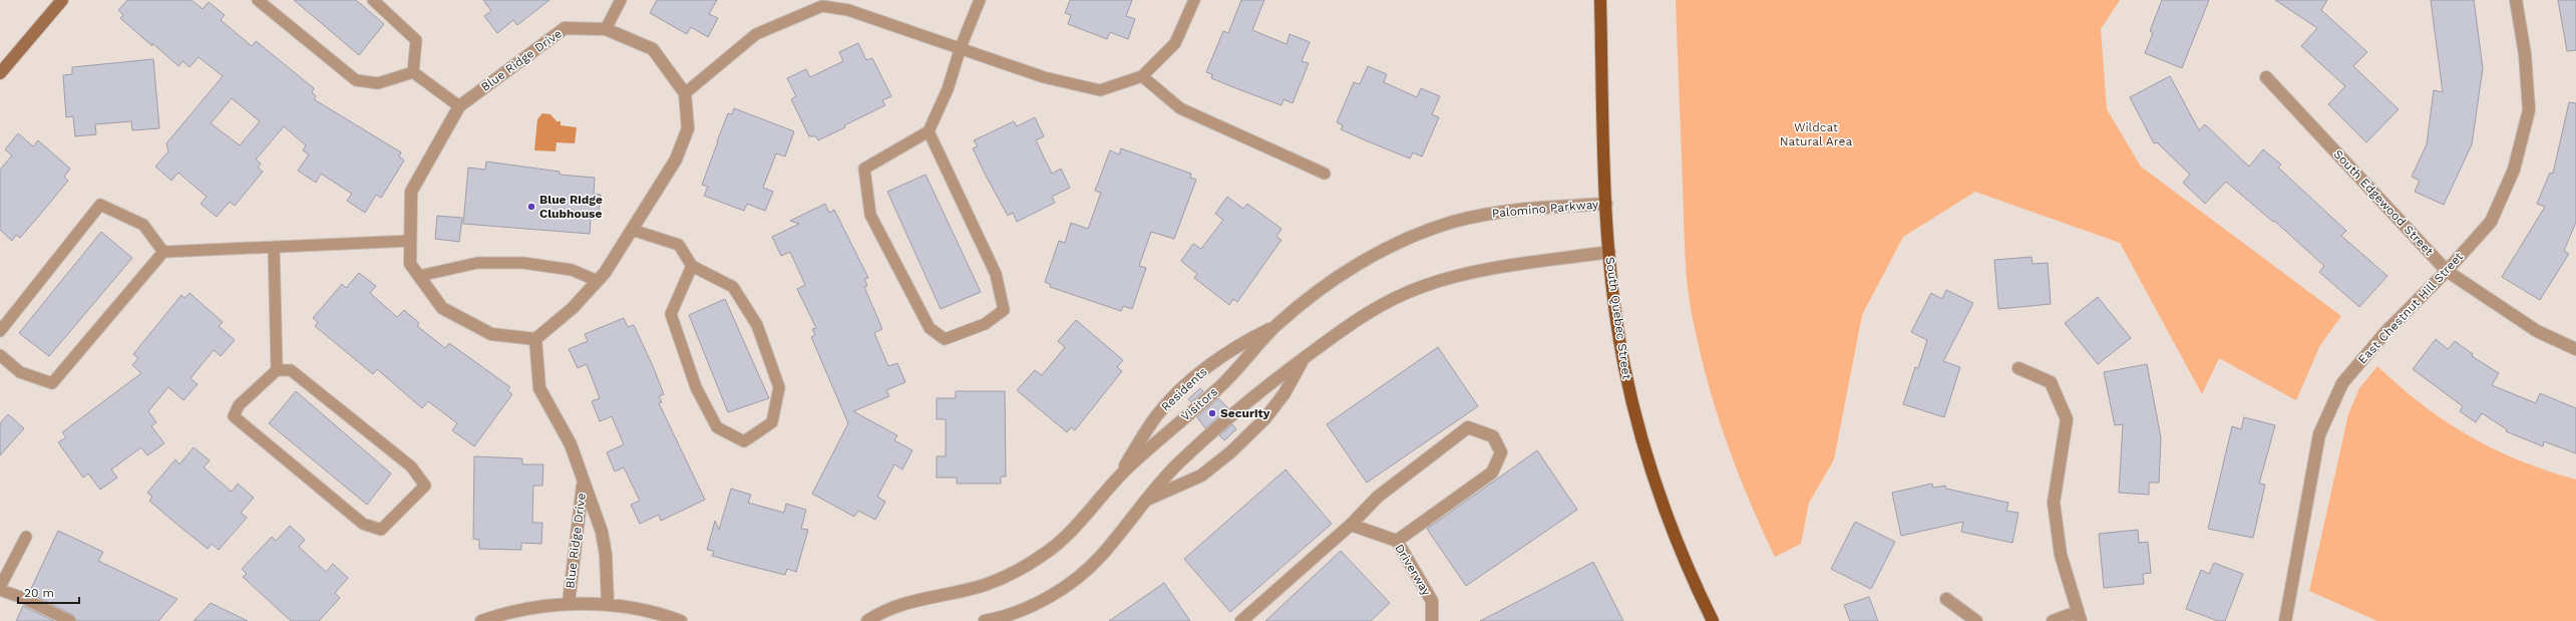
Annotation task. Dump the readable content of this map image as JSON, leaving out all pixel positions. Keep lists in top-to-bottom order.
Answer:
{
  "streets": {
    "main road": ["South Quebec Street"],
    "street": [
      "Blue Ridge Drive",
      "South Edgewood Street",
      "Palomino Parkway",
      "East Chestnut Hill Street",
      "Residents",
      "Visitors",
      "Driverway"
    ]
  },
  "crossings": [
    ["South Edgewood Street", "East Chestnut Hill Street"],
    ["Palomino Parkway", "South Quebec Street"],
    ["Palomino Parkway", "Residents"],
    ["Palomino Parkway", "Visitors"],
    ["Residents", "Visitors"]
  ],
  "parks": ["Wildcat Natural Area"],
  "places": ["Blue Ridge Clubhouse", "Security"],
  "scale_bar": "20 m"
}
